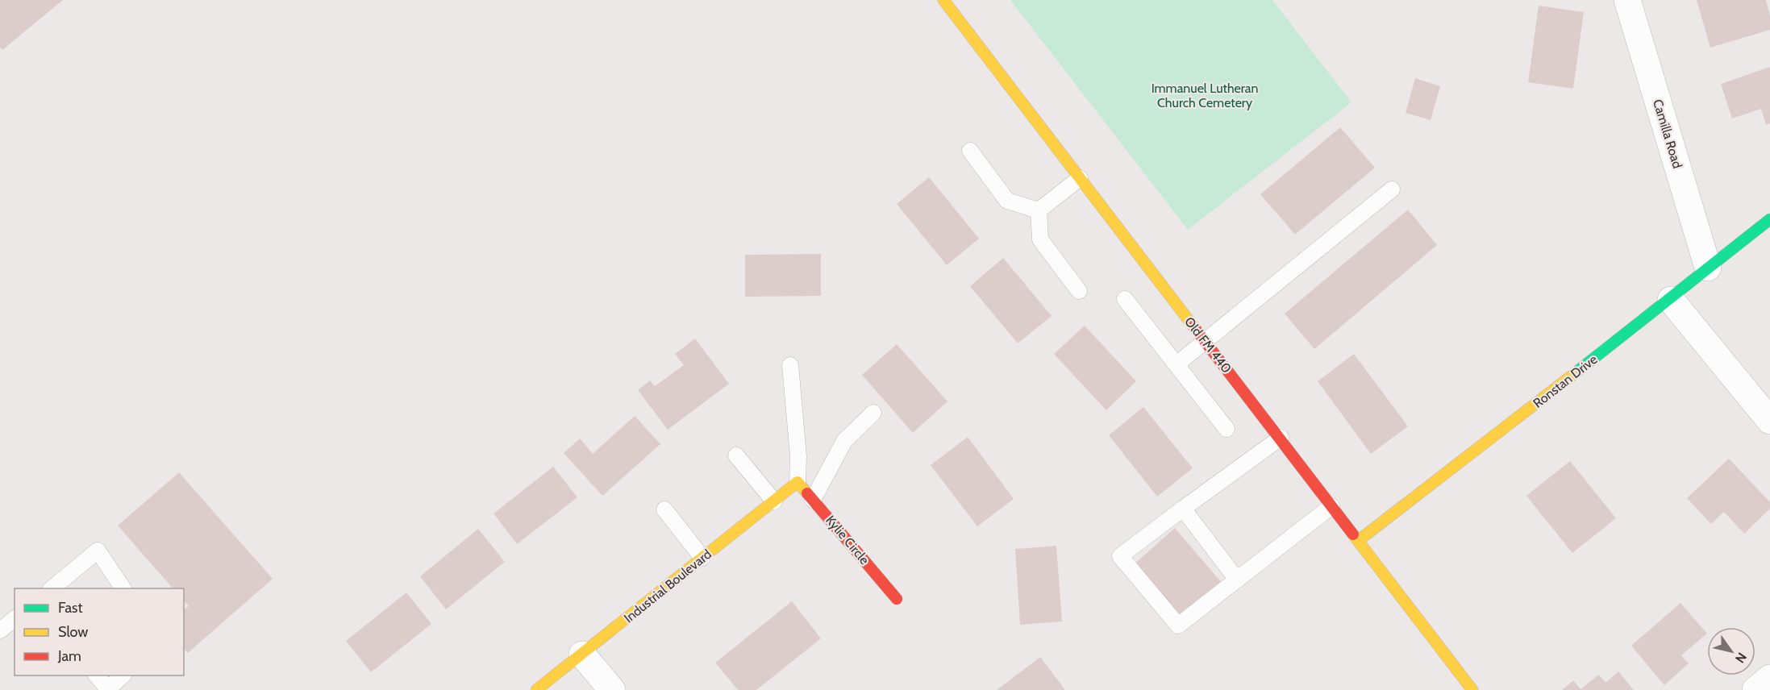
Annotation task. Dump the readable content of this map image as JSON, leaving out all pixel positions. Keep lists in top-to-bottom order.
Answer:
{
  "streets": {
    "street": [
      "Camilla Road",
      "Old FM 440",
      "Ronstan Drive",
      "Kylie Circle",
      "Industrial Boulevard"
    ]
  },
  "crossings": [
    ["Camilla Road", "Ronstan Drive"],
    ["Old FM 440", "Ronstan Drive"],
    ["Kylie Circle", "Industrial Boulevard"]
  ],
  "parks": ["Immanuel Lutheran Church Cemetery"],
  "legend": ["Fast", "Slow", "Jam"],
  "north": "bottom right"
}
